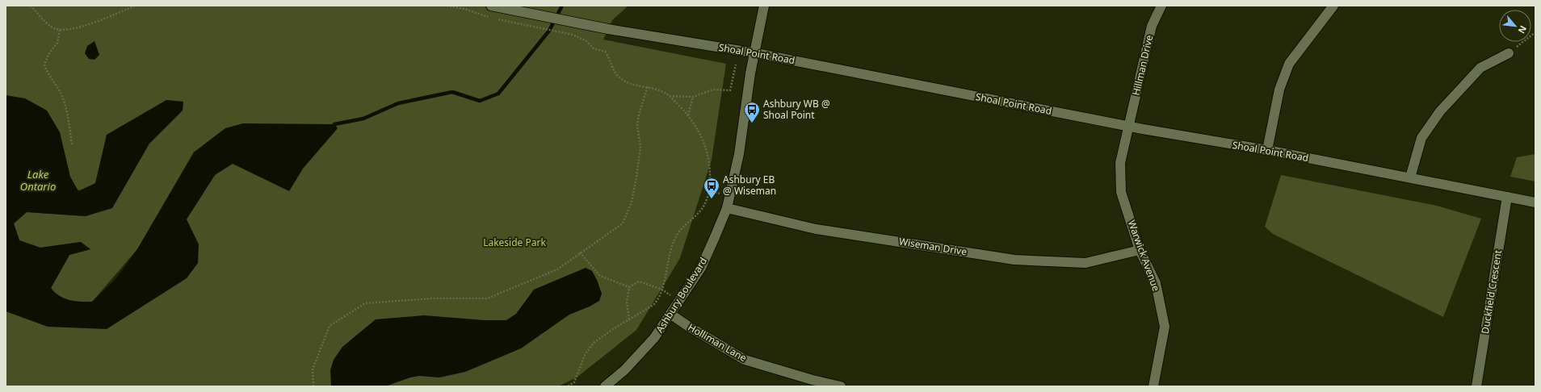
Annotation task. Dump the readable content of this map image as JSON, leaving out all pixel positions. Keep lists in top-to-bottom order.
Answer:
{
  "streets": {
    "street": [
      "Shoal Point Road",
      "Hillman Drive",
      "Wiseman Drive",
      "Warwick Avenue",
      "Duckfield Crescent",
      "Ashbury Boulevard",
      "Holliman Lane"
    ]
  },
  "crossings": [
    ["Shoal Point Road", "Hillman Drive"],
    ["Shoal Point Road", "Warwick Avenue"],
    ["Shoal Point Road", "Duckfield Crescent"],
    ["Shoal Point Road", "Ashbury Boulevard"],
    ["Hillman Drive", "Warwick Avenue"],
    ["Wiseman Drive", "Warwick Avenue"],
    ["Wiseman Drive", "Ashbury Boulevard"],
    ["Ashbury Boulevard", "Holliman Lane"]
  ],
  "water": ["Lake Ontario"],
  "parks": ["Lakeside Park"],
  "places": {
    "bus stop": ["Ashbury WB @ Shoal Point", "Ashbury EB @ Wiseman"]
  },
  "north": "bottom right"
}
